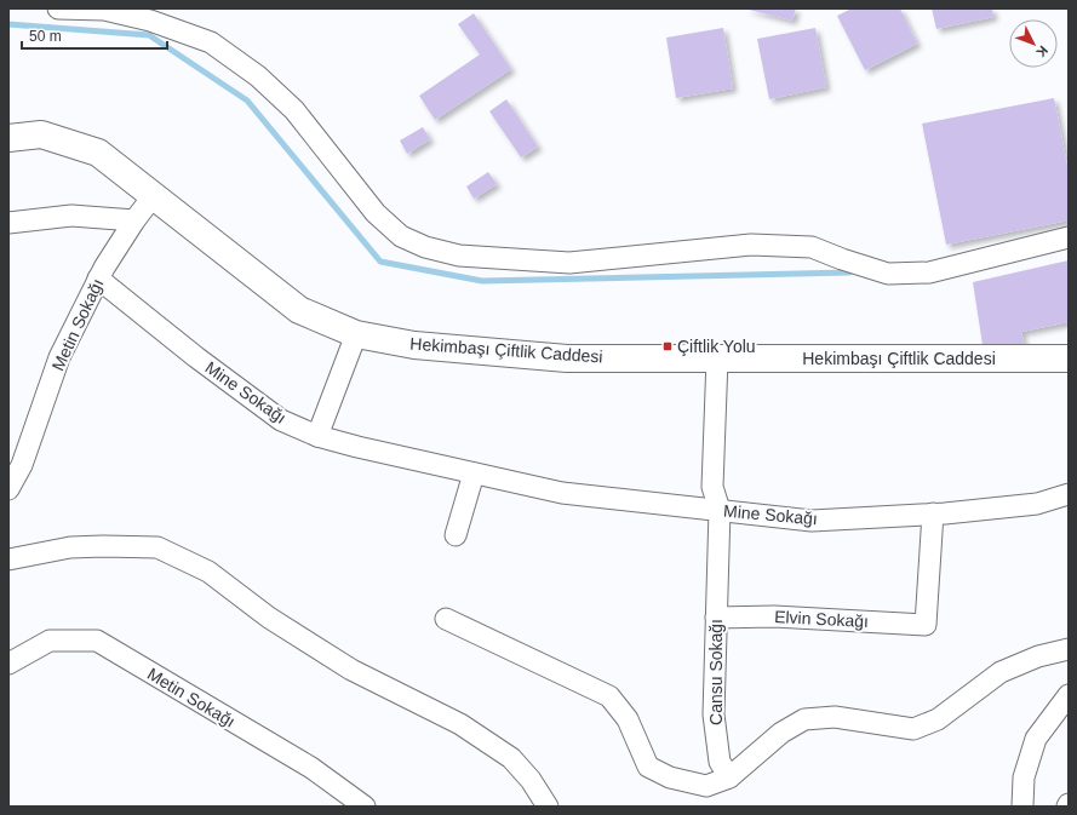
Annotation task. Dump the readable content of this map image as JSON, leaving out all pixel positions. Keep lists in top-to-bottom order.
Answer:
{
  "streets": {
    "main road": ["Hekimbaşı Çiftlik Caddesi"],
    "street": [
      "Metin Sokağı",
      "Mine Sokağı",
      "Elvin Sokağı",
      "Cansu Sokağı"
    ]
  },
  "crossings": [
    ["Metin Sokağı", "Hekimbaşı Çiftlik Caddesi"],
    ["Metin Sokağı", "Mine Sokağı"],
    ["Hekimbaşı Çiftlik Caddesi", "Cansu Sokağı"],
    ["Mine Sokağı", "Elvin Sokağı"],
    ["Mine Sokağı", "Cansu Sokağı"],
    ["Elvin Sokağı", "Cansu Sokağı"]
  ],
  "places": {
    "transit": ["Çiftlik Yolu"]
  },
  "scale_bar": "50 m",
  "north": "bottom right"
}
